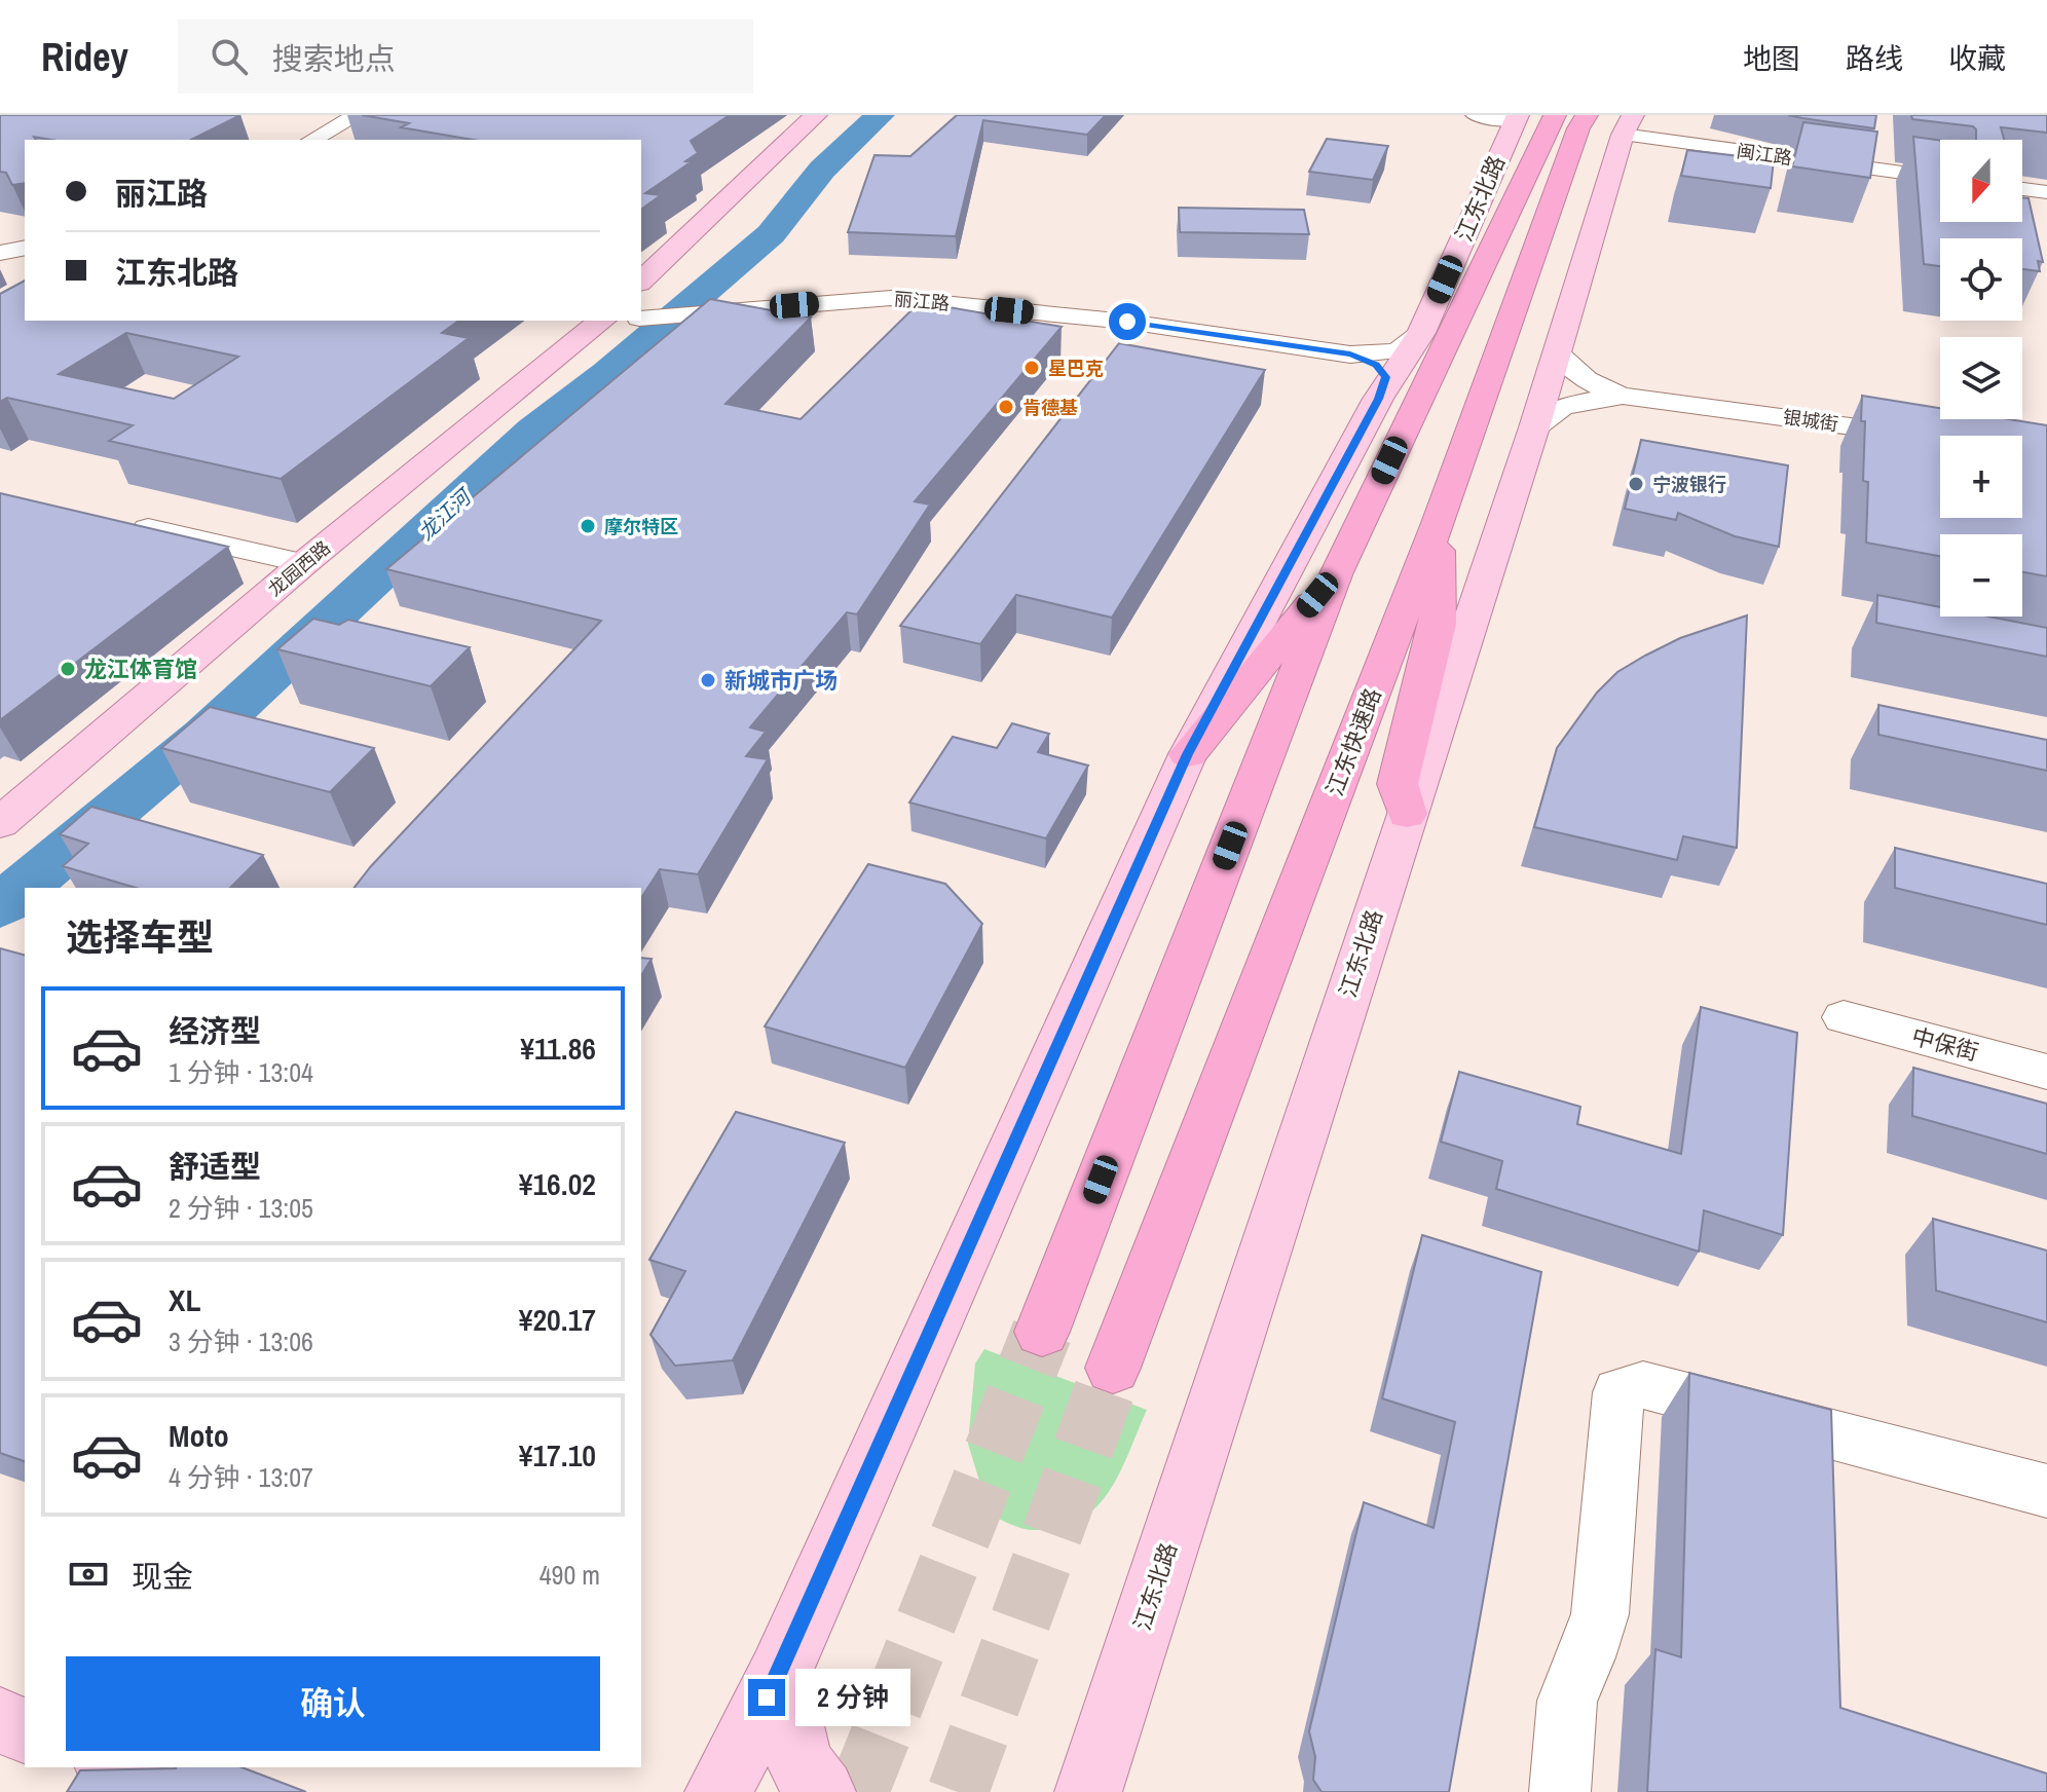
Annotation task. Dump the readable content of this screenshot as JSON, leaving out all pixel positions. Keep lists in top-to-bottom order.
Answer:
{
  "streets": {
    "highway": ["江东快速路"],
    "main road": ["江东北路", "龙园西路"],
    "street": [
      "闽江路",
      "丽江路",
      "银城街",
      "中保街"
    ]
  },
  "crossings": [
    ["闽江路", "江东北路"],
    ["闽江路", "江东快速路"],
    ["江东北路", "丽江路"],
    ["江东北路", "银城街"],
    ["江东北路", "江东快速路"]
  ],
  "water": ["龙江河"],
  "places": [
    "星巴克",
    "肯德基",
    "宁波银行",
    "摩尔特区",
    "龙江体育馆",
    "新城市广场"
  ],
  "north": "bottom",
  "page": {
    "header": "Ridey",
    "search": "搜索地点",
    "nav": ["地图", "路线", "收藏"],
    "map_buttons": ["+", "−"],
    "banner": ["丽江路", "江东北路"],
    "heading": "选择车型",
    "list": [
      {
        "name": "经济型",
        "note": "1 分钟 · 13:04",
        "value": "¥11.86"
      },
      {
        "name": "舒适型",
        "note": "2 分钟 · 13:05",
        "value": "¥16.02"
      },
      {
        "name": "XL",
        "note": "3 分钟 · 13:06",
        "value": "¥20.17"
      },
      {
        "name": "Moto",
        "note": "4 分钟 · 13:07",
        "value": "¥17.10"
      }
    ],
    "pay": ["现金", "490 m"],
    "buttons": "确认",
    "bubble": "2 分钟"
  }
}
